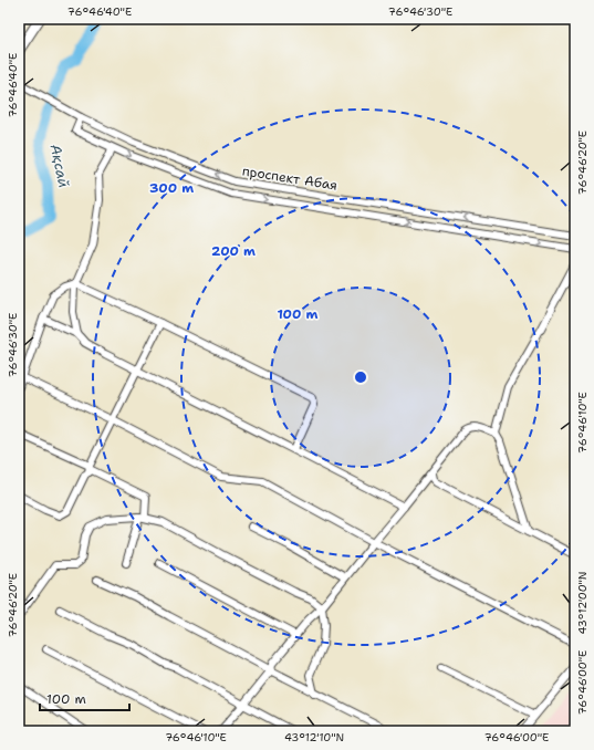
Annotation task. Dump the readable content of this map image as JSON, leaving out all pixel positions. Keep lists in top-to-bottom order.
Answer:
{
  "streets": {
    "street": ["проспект Абая"]
  },
  "water": ["Ақсай"],
  "scale_bar": "100 m",
  "coordinates": [
    "76°46'40\"E",
    "76°46'30\"E",
    "76°46'20\"E",
    "76°46'10\"E",
    "43°12'00\"N",
    "76°46'00\"E",
    "43°12'10\"N"
  ],
  "rings": ["300 m", "200 m", "100 m"]
}
